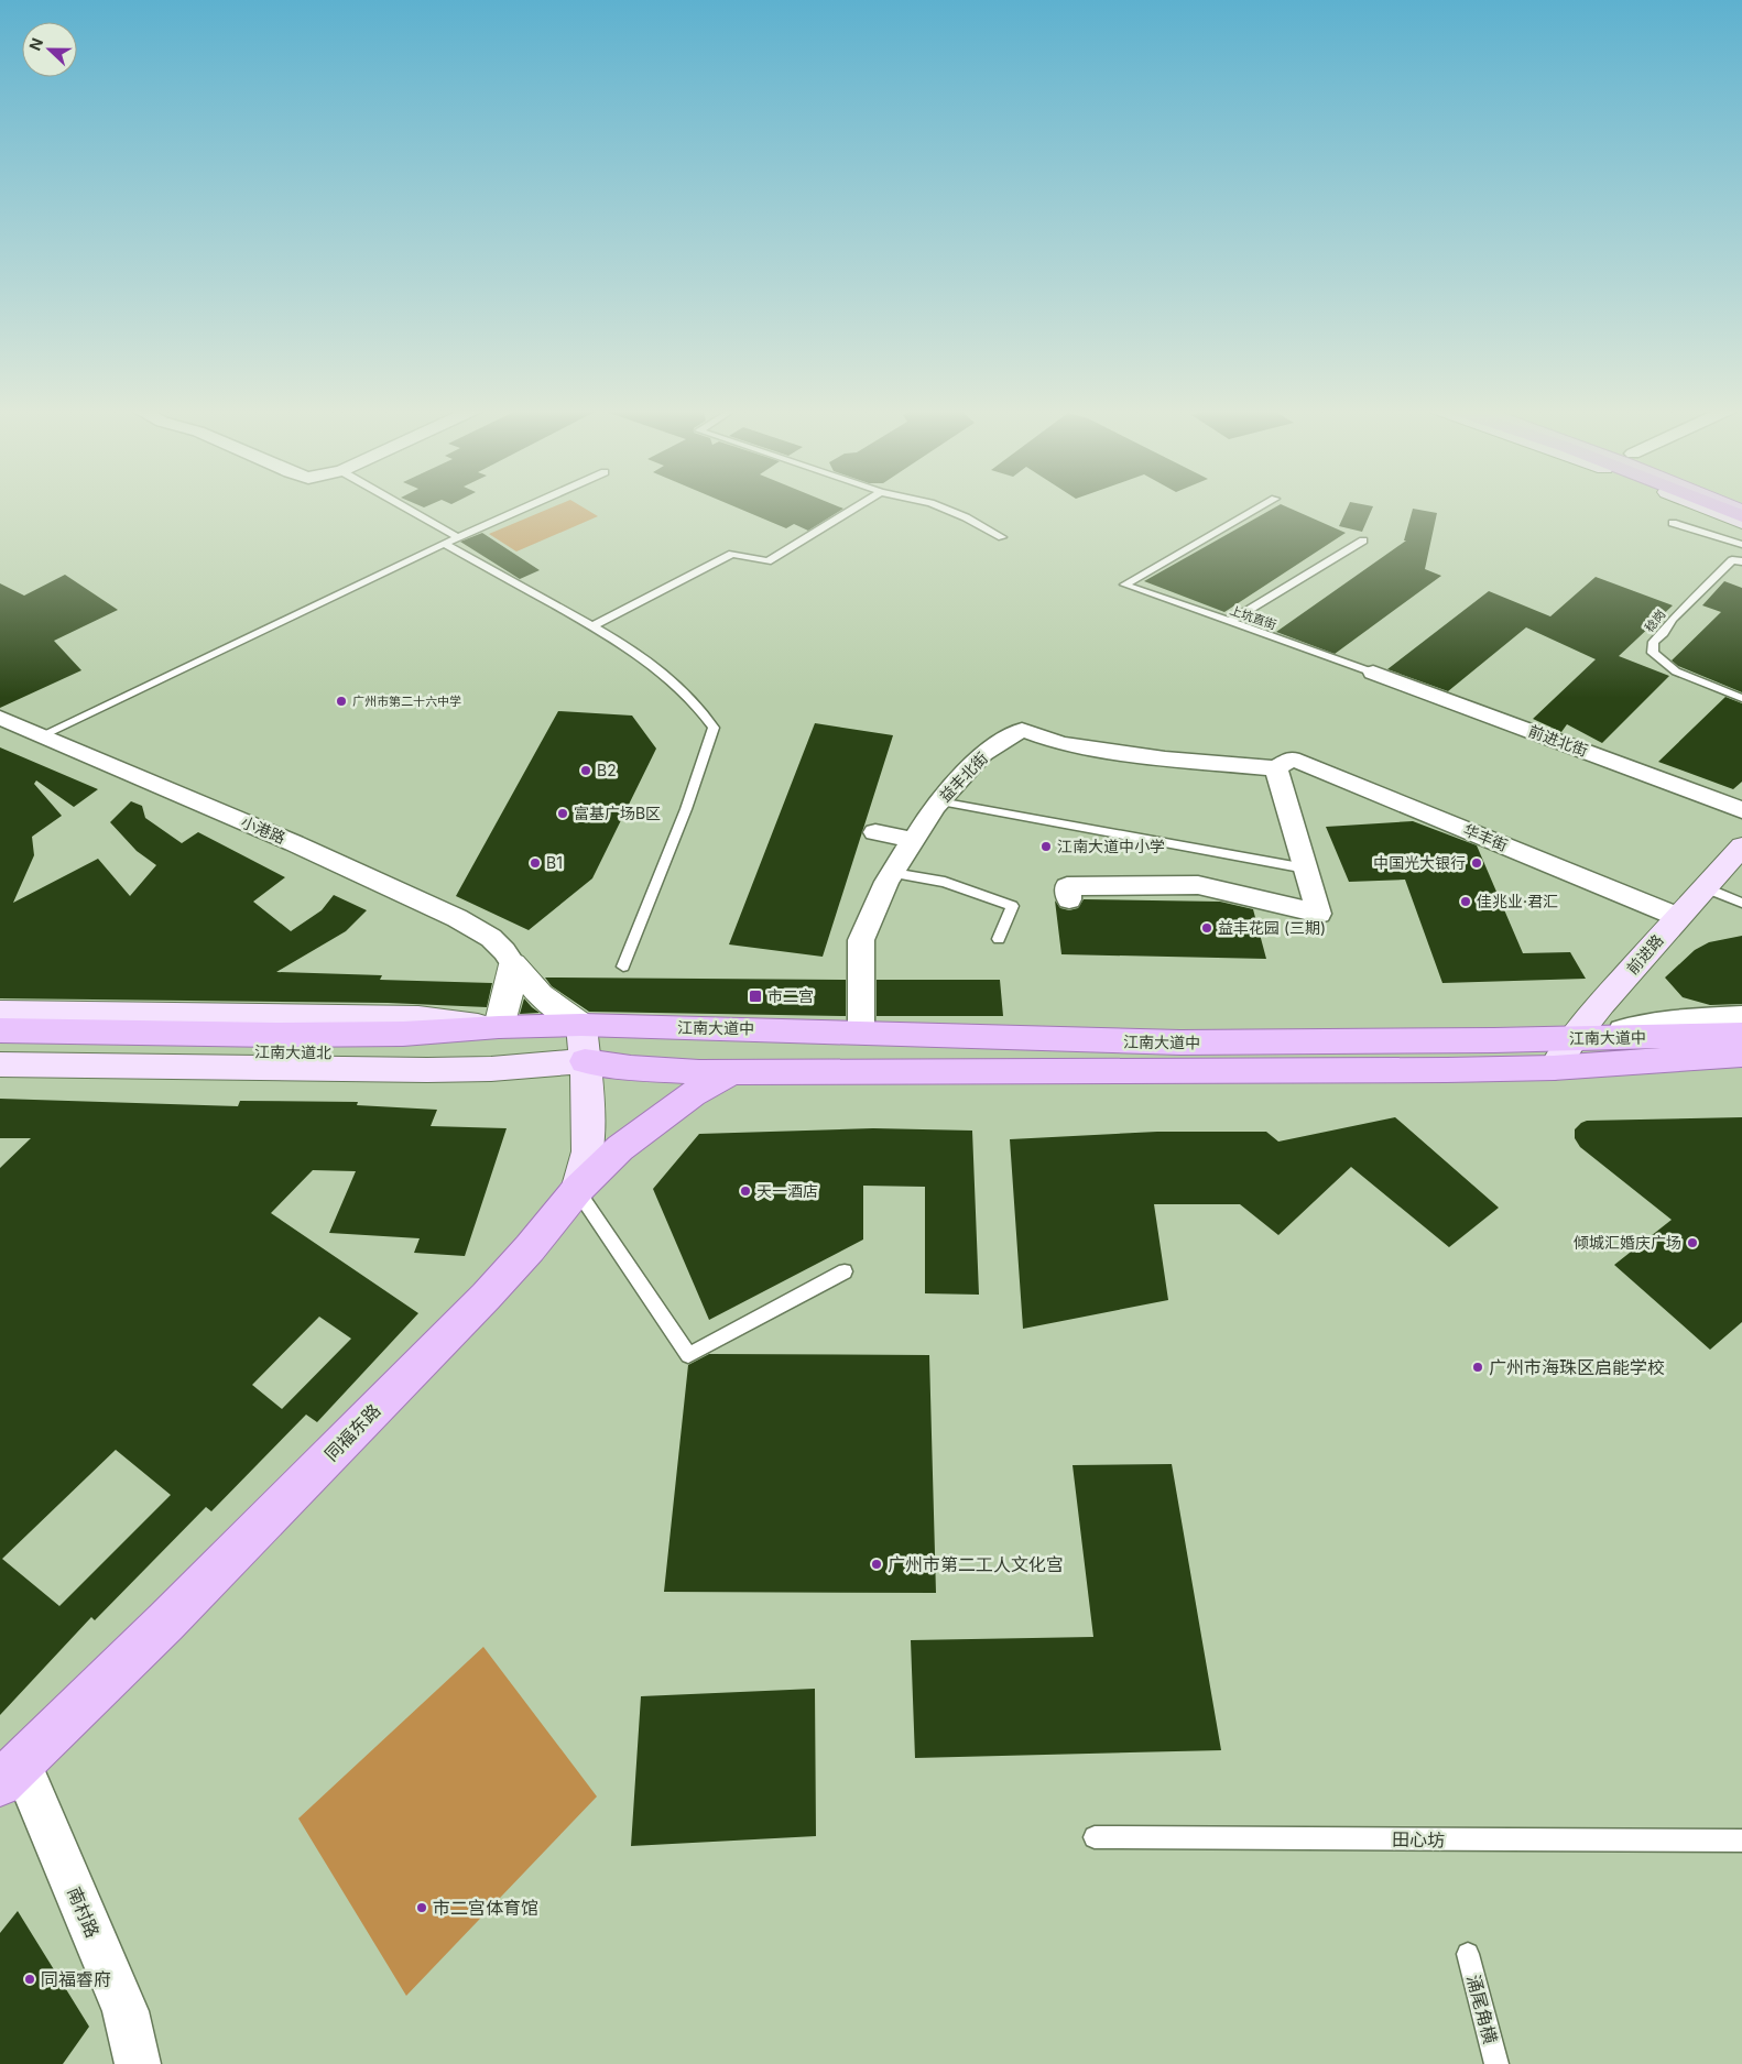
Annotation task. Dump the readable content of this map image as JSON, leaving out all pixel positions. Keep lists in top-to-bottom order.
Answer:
{
  "streets": {
    "main road": [
      "前进路",
      "江南大道中",
      "江南大道北",
      "同福东路"
    ],
    "street": [
      "前进北街",
      "益丰北街",
      "小港路",
      "华丰街",
      "南村路"
    ],
    "lane": [
      "上坑直街",
      "稔岗",
      "田心坊",
      "涌尾角横"
    ]
  },
  "crossings": [
    ["上坑直街", "前进北街"],
    ["益丰北街", "华丰街"],
    ["益丰北街", "江南大道中"],
    ["华丰街", "前进路"],
    ["前进路", "江南大道中"],
    ["江南大道中", "江南大道北"],
    ["江南大道中", "同福东路"],
    ["江南大道北", "同福东路"],
    ["同福东路", "南村路"]
  ],
  "places": {
    "other": [
      "广州市第二十六中学",
      "B2",
      "富基广场B区",
      "江南大道中小学",
      "B1",
      "中国光大银行",
      "佳兆业·君汇",
      "益丰花园 (三期)",
      "天一酒店",
      "倾城汇婚庆广场",
      "广州市海珠区启能学校",
      "广州市第二工人文化宫",
      "市二宫体育馆",
      "同福睿府"
    ],
    "transit": ["市二宫"]
  },
  "north": "left"
}
